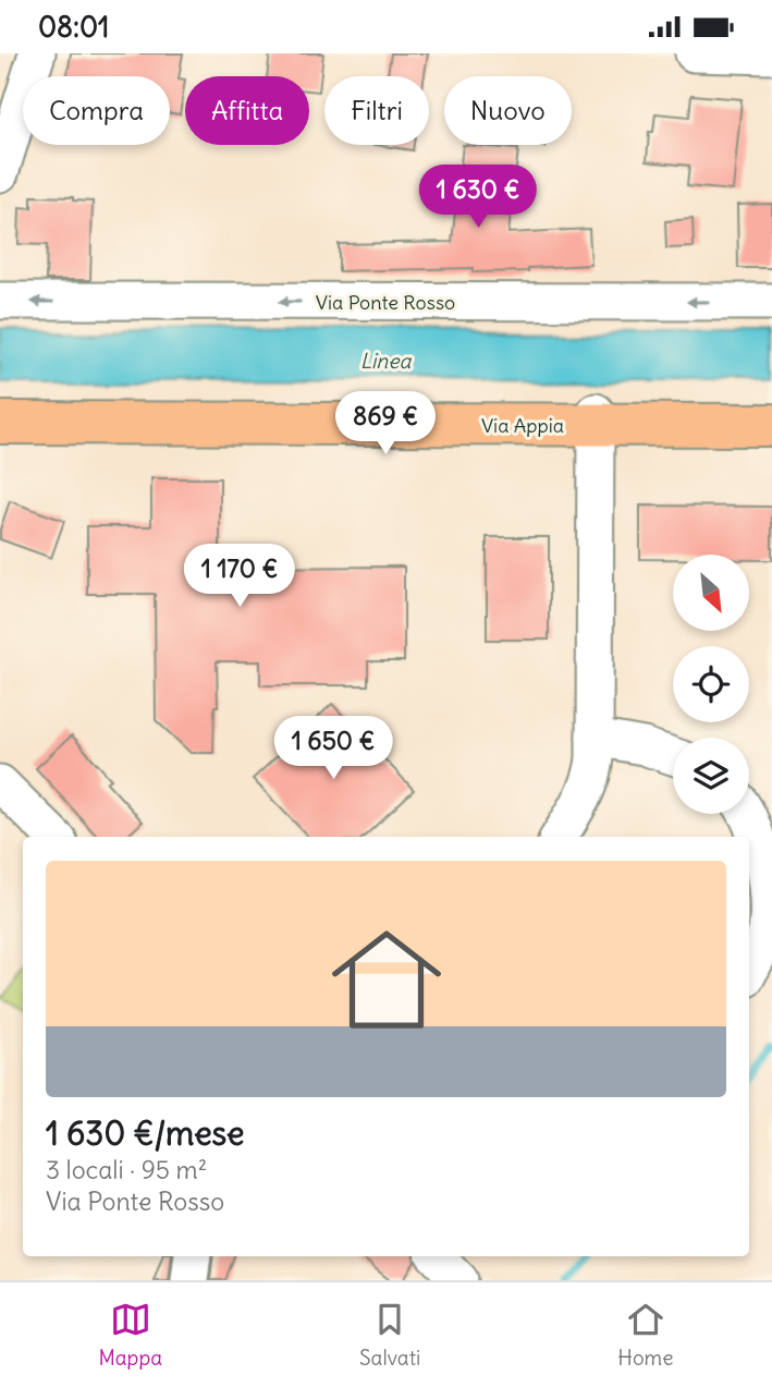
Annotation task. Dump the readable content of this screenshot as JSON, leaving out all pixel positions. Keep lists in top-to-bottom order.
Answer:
{
  "streets": {
    "main road": ["Via Appia"],
    "street": ["Via Ponte Rosso"]
  },
  "one_way": ["Via Ponte Rosso"],
  "water": ["Linea"],
  "north": "bottom right",
  "page": {
    "status": "08:01",
    "chip": [
      "Compra",
      "Affitta",
      "Filtri",
      "Nuovo"
    ],
    "price": [
      "1 630 €",
      "869 €",
      "1 170 €",
      "1 650 €"
    ],
    "list": [
      {
        "name": "1 630 €/mese",
        "note": "3 locali · 95 m² · Via Ponte Rosso"
      }
    ],
    "tabs": ["Mappa", "Salvati", "Home"]
  }
}
